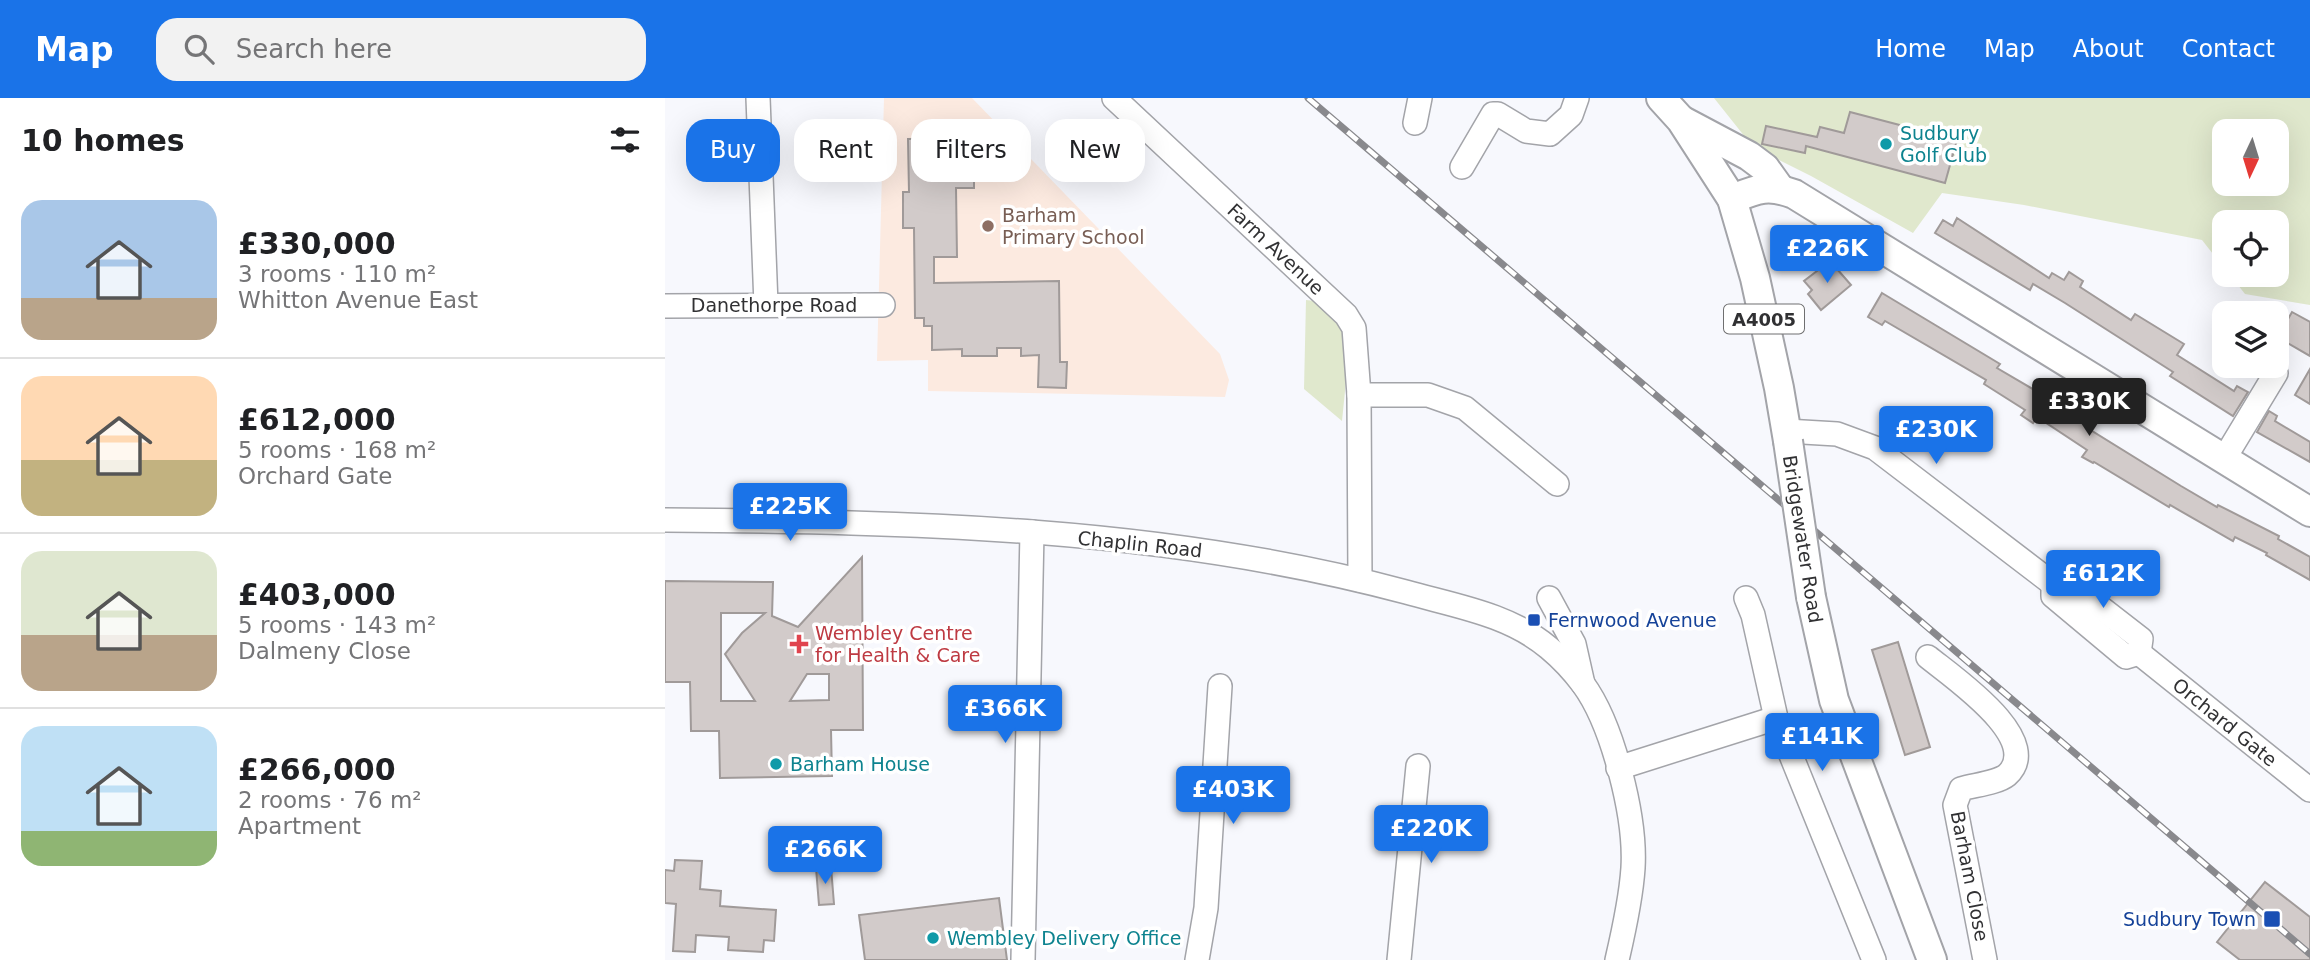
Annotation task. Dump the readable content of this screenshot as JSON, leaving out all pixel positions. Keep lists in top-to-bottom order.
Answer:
{
  "streets": {
    "main road": ["A4005", "Bridgewater Road"],
    "street": [
      "Farm Avenue",
      "Danethorpe Road",
      "Chaplin Road",
      "Orchard Gate",
      "Barham Close"
    ]
  },
  "crossings": [
    ["Farm Avenue", "Chaplin Road"],
    ["Bridgewater Road", "Orchard Gate"]
  ],
  "places": {
    "other": [
      "Sudbury Golf Club",
      "Barham Primary School",
      "Barham House",
      "Wembley Delivery Office"
    ],
    "transit": ["Fernwood Avenue", "Sudbury Town"],
    "health": ["Wembley Centre for Health & Care"]
  },
  "north": "bottom",
  "page": {
    "header": "Map",
    "search": "Search here",
    "nav": [
      "Home",
      "Map",
      "About",
      "Contact"
    ],
    "heading": "10 homes",
    "chip": [
      "Buy",
      "Rent",
      "Filters",
      "New"
    ],
    "list": [
      {
        "name": "£330,000",
        "note": "3 rooms · 110 m² · Whitton Avenue East"
      },
      {
        "name": "£612,000",
        "note": "5 rooms · 168 m² · Orchard Gate"
      },
      {
        "name": "£403,000",
        "note": "5 rooms · 143 m² · Dalmeny Close"
      },
      {
        "name": "£266,000",
        "note": "2 rooms · 76 m² · Apartment"
      }
    ],
    "price": [
      "£226K",
      "£330K",
      "£230K",
      "£225K",
      "£612K",
      "£366K",
      "£141K",
      "£403K",
      "£220K",
      "£266K"
    ]
  }
}
